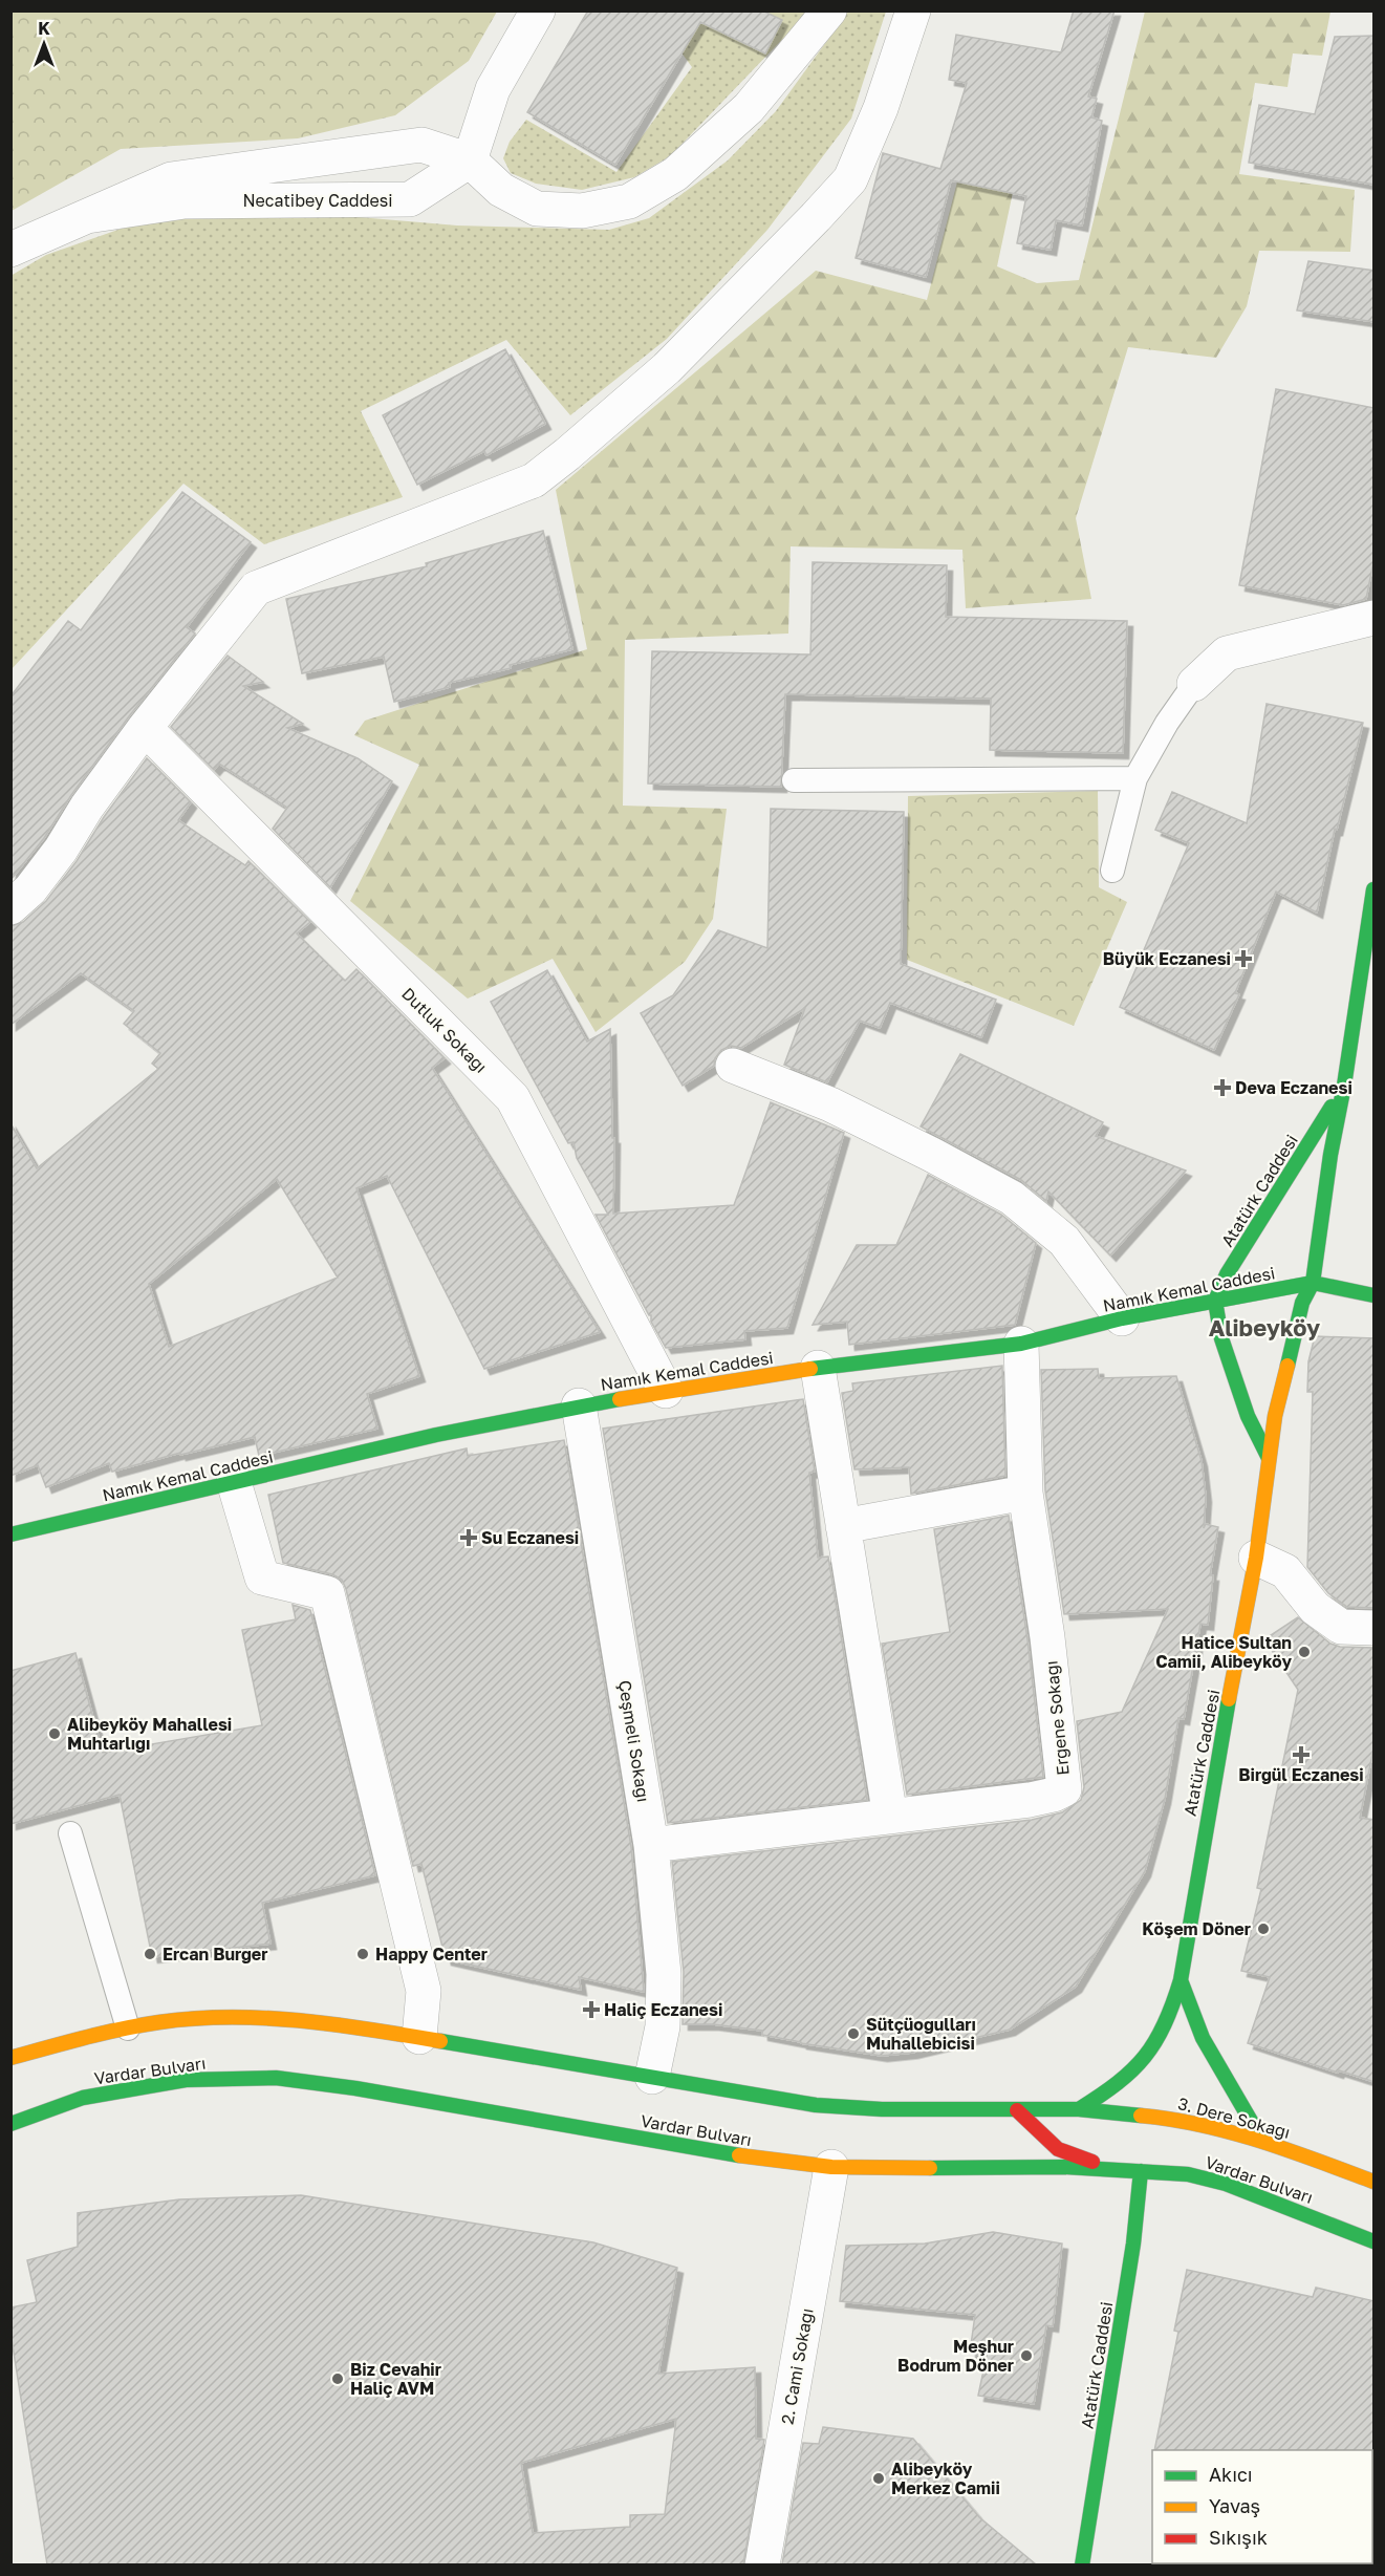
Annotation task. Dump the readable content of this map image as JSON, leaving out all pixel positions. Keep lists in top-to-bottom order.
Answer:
{
  "streets": {
    "main road": [
      "Atatürk Caddesi",
      "Namık Kemal Caddesi",
      "Vardar Bulvarı",
      "3. Dere Sokağı"
    ],
    "street": [
      "Necatibey Caddesi",
      "Dutluk Sokağı",
      "Ergene Sokağı",
      "Çeşmeli Sokağı",
      "2. Cami Sokağı"
    ]
  },
  "crossings": [
    ["Dutluk Sokağı", "Namık Kemal Caddesi"],
    ["Atatürk Caddesi", "Namık Kemal Caddesi"],
    ["Atatürk Caddesi", "Vardar Bulvarı"],
    ["Atatürk Caddesi", "3. Dere Sokağı"],
    ["Namık Kemal Caddesi", "Ergene Sokağı"],
    ["Namık Kemal Caddesi", "Çeşmeli Sokağı"],
    ["Ergene Sokağı", "Çeşmeli Sokağı"],
    ["Vardar Bulvarı", "2. Cami Sokağı"]
  ],
  "districts": ["Alibeyköy"],
  "places": {
    "health": [
      "Büyük Eczanesi",
      "Deva Eczanesi",
      "Su Eczanesi",
      "Birgül Eczanesi",
      "Haliç Eczanesi"
    ],
    "other": [
      "Hatice Sultan Camii, Alibeyköy",
      "Alibeyköy Mahallesi Muhtarlığı",
      "Köşem Döner",
      "Ercan Burger",
      "Happy Center",
      "Sütçüoğulları Muhallebicisi",
      "Meşhur Bodrum Döner",
      "Biz Cevahir Haliç AVM",
      "Alibeyköy Merkez Camii"
    ]
  },
  "legend": ["Akıcı", "Yavaş", "Sıkışık"],
  "north": "top"
}
